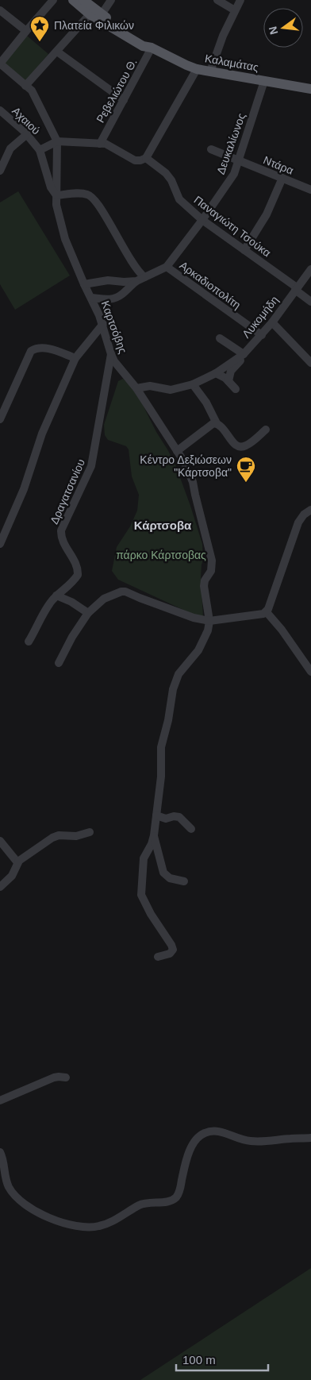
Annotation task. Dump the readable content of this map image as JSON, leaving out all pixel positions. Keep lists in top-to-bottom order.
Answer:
{
  "streets": {
    "main road": ["Καλαμάτας"],
    "street": [
      "Ρεβελιώτου Θ.",
      "Αχαιού",
      "Δευκαλίωνος",
      "Ντάρα",
      "Παναγιώτη Τσούκα",
      "Αρκαδιοπολίτη",
      "Λυκομήδη",
      "Καρτσόβης",
      "Δραγατσανίου"
    ]
  },
  "crossings": [
    ["Καλαμάτας", "Ρεβελιώτου Θ."],
    ["Καλαμάτας", "Δευκαλίωνος"],
    ["Αχαιού", "Καρτσόβης"],
    ["Δευκαλίωνος", "Ντάρα"],
    ["Δευκαλίωνος", "Παναγιώτη Τσούκα"],
    ["Δευκαλίωνος", "Αρκαδιοπολίτη"],
    ["Παναγιώτη Τσούκα", "Λυκομήδη"],
    ["Αρκαδιοπολίτη", "Λυκομήδη"],
    ["Καρτσόβης", "Δραγατσανίου"]
  ],
  "districts": ["Κάρτσοβα"],
  "parks": ["πάρκο Κάρτσοβας"],
  "places": {
    "place": ["Πλατεία Φιλικών"],
    "cafe": ["Κέντρο Δεξιώσεων \"Κάρτσοβα\""]
  },
  "scale_bar": "100 m",
  "north": "left"
}
